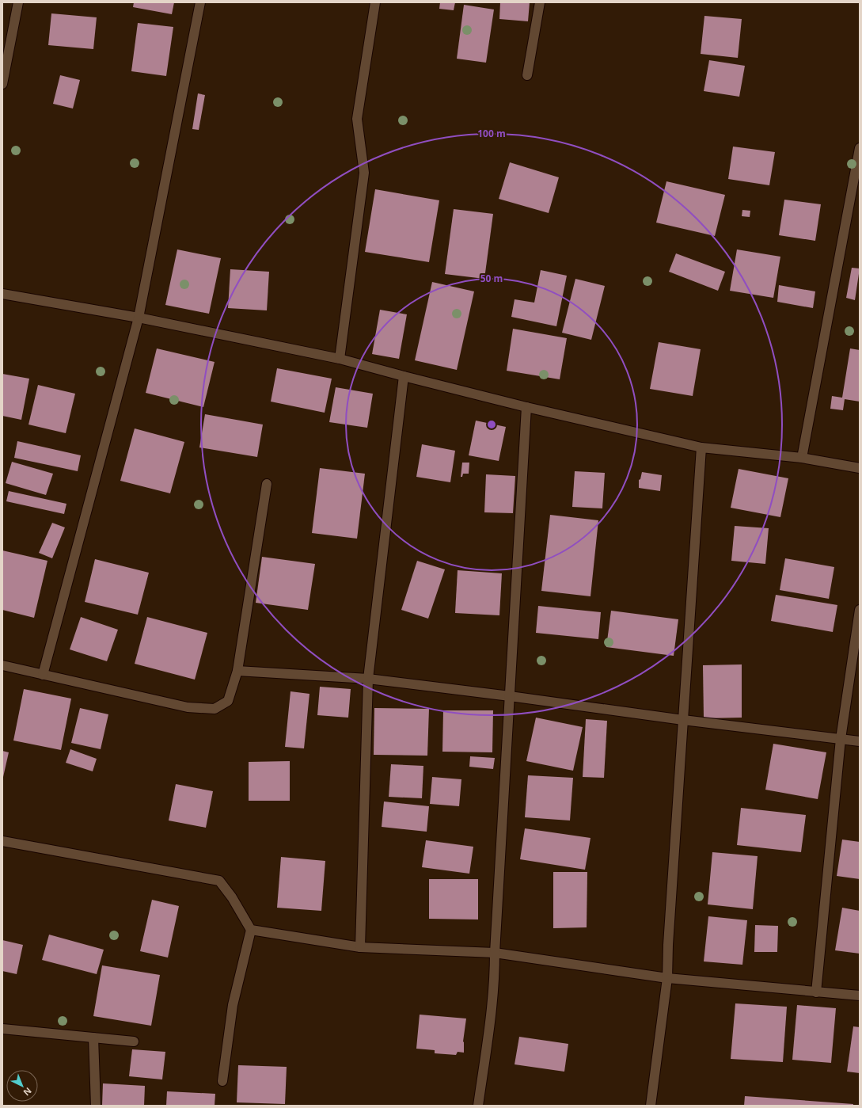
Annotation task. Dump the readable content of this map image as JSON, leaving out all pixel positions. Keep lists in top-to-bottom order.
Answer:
{
  "north": "bottom right",
  "rings": ["100 m", "50 m"]
}
